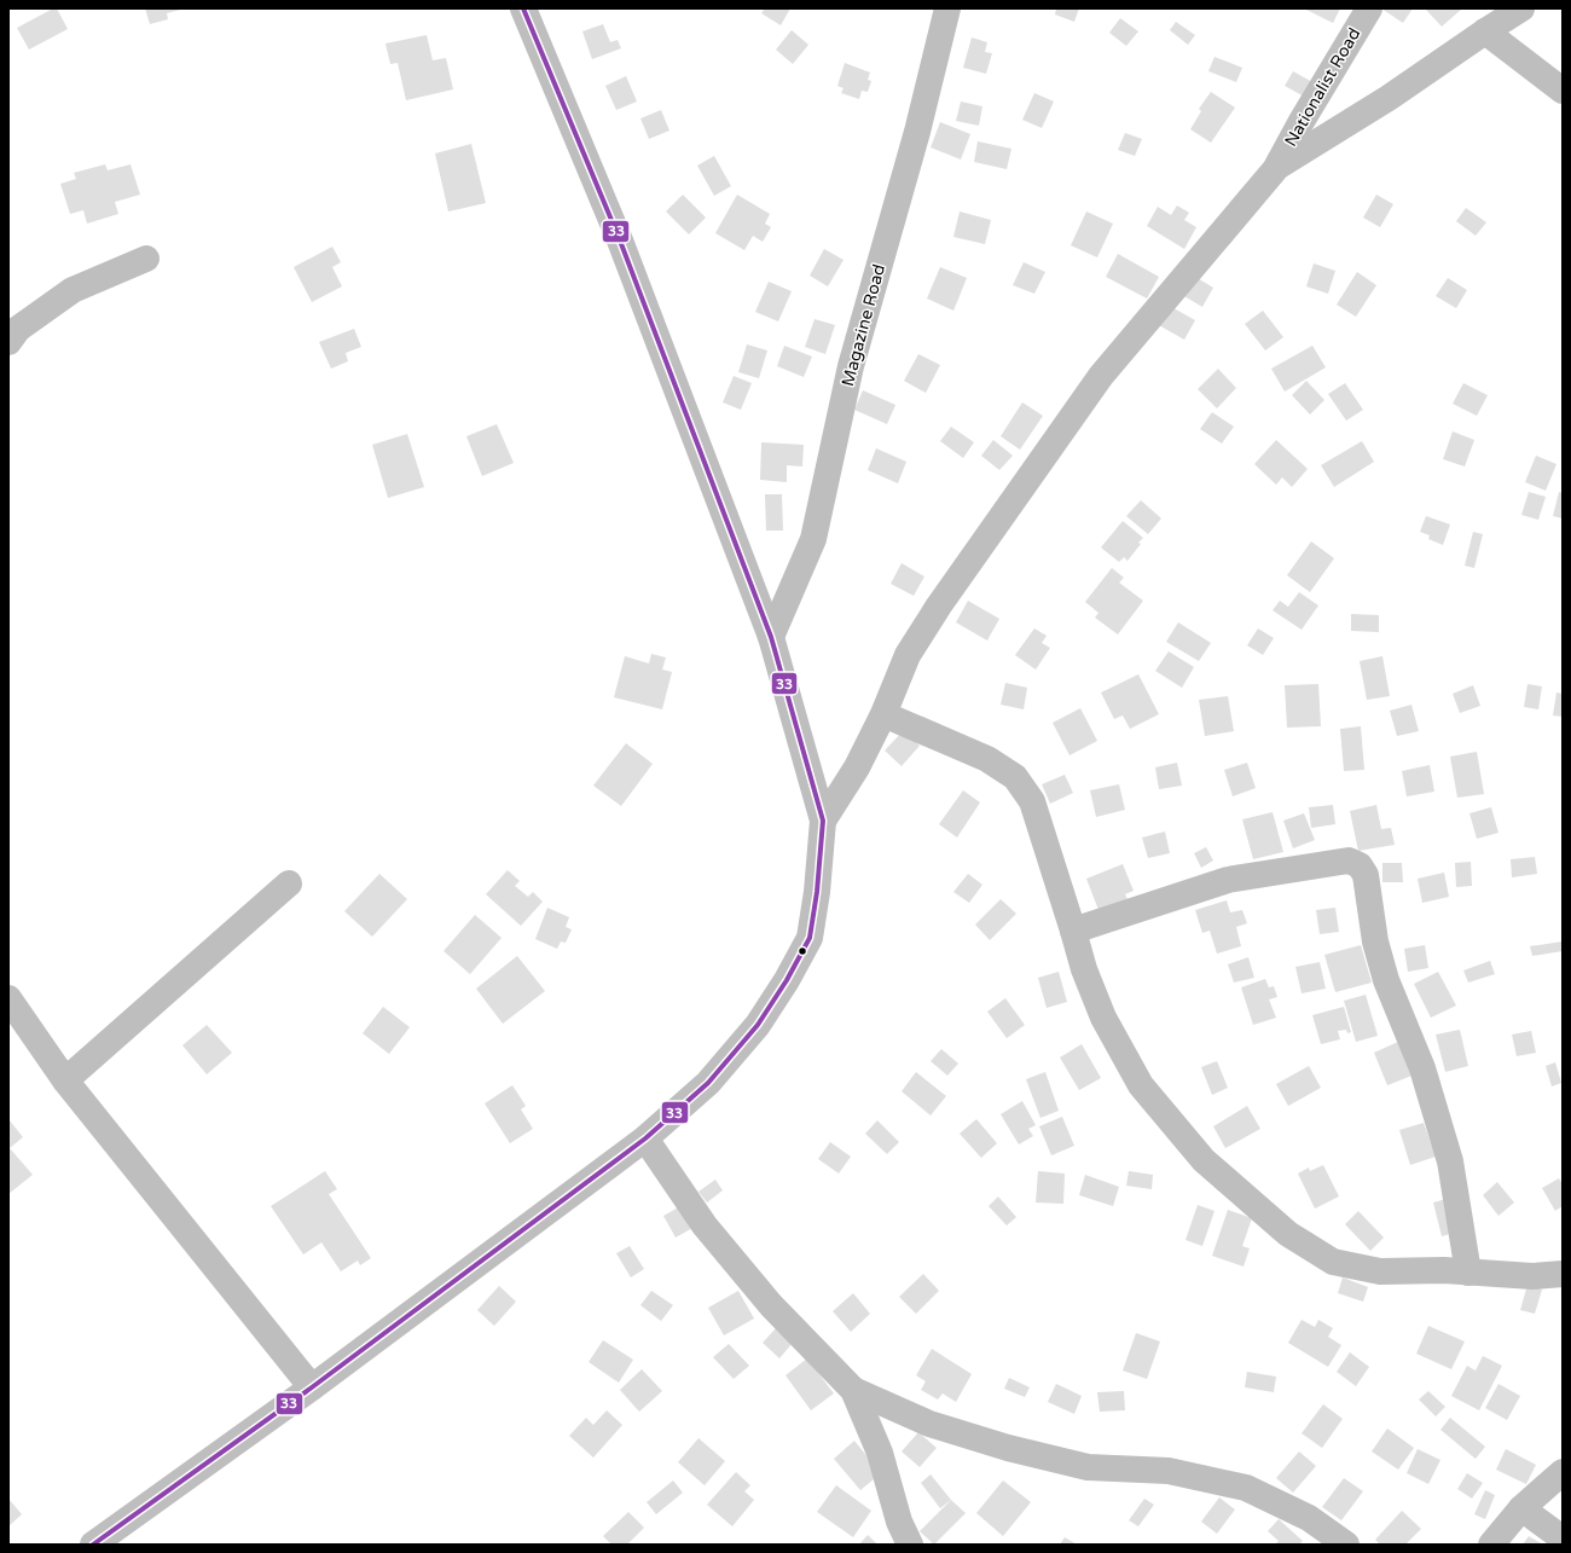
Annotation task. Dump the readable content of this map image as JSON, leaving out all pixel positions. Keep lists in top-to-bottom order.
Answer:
{
  "streets": {
    "street": ["Nationalist Road", "Magazine Road"]
  },
  "lines": ["transit line 33"]
}
